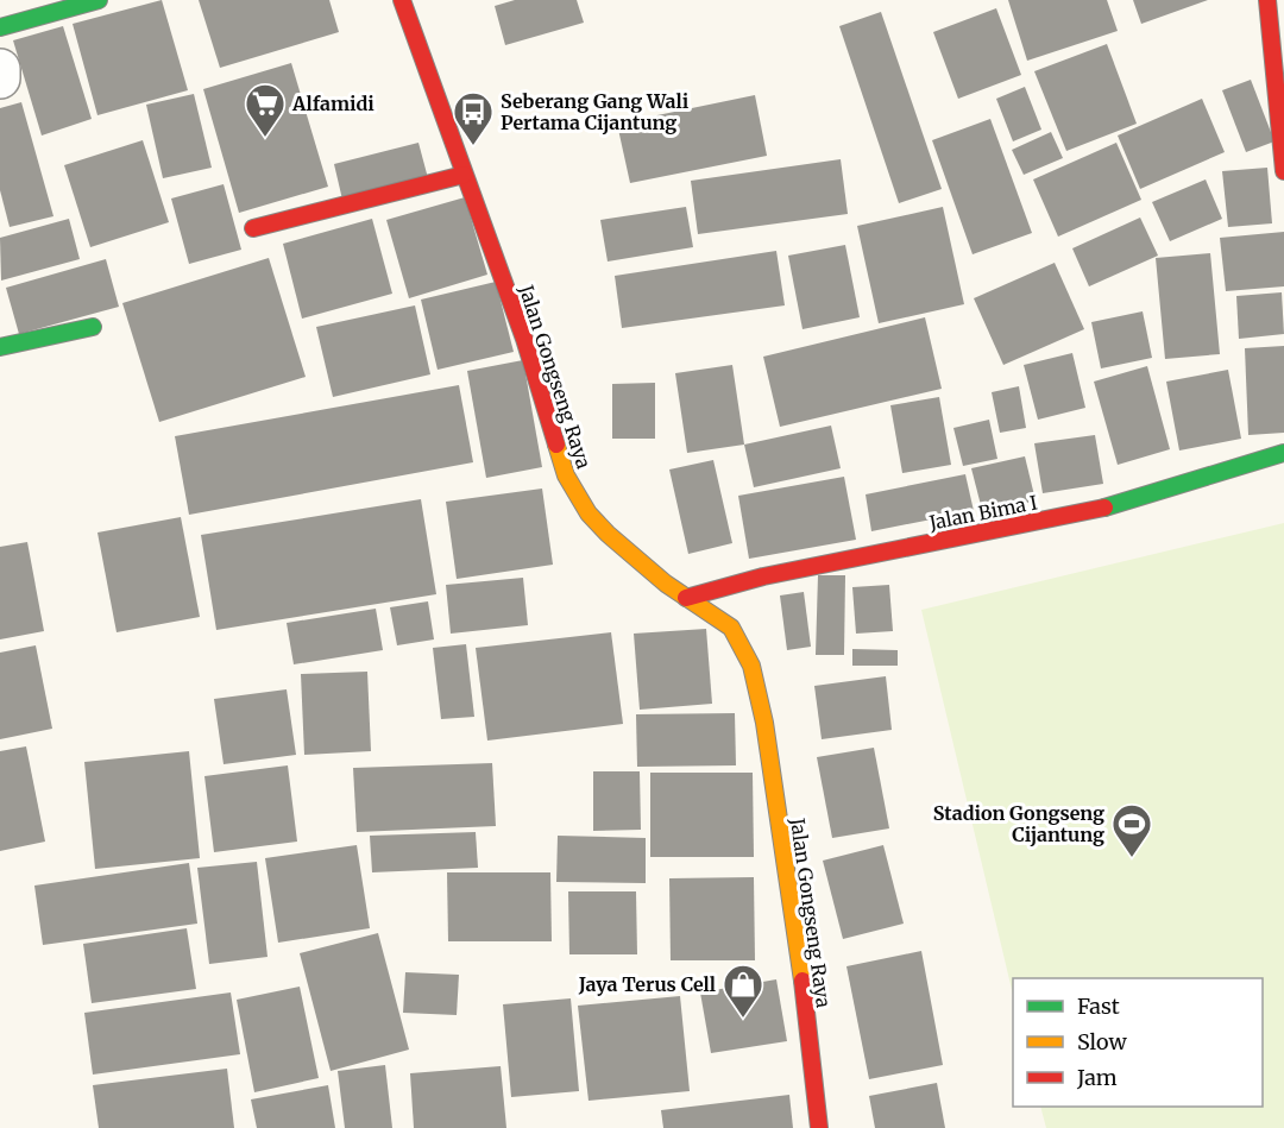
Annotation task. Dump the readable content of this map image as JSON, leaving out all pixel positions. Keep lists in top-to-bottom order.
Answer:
{
  "streets": {
    "street": ["Jalan Gongseng Raya", "Jalan Bima I"]
  },
  "crossings": [
    ["Jalan Gongseng Raya", "Jalan Bima I"]
  ],
  "places": {
    "supermarket": ["Alfamidi"],
    "bus stop": ["Seberang Gang Wali Pertama Cijantung"],
    "sports": ["Stadion Gongseng Cijantung"],
    "shop": ["Jaya Terus Cell"]
  },
  "legend": ["Fast", "Slow", "Jam"]
}
